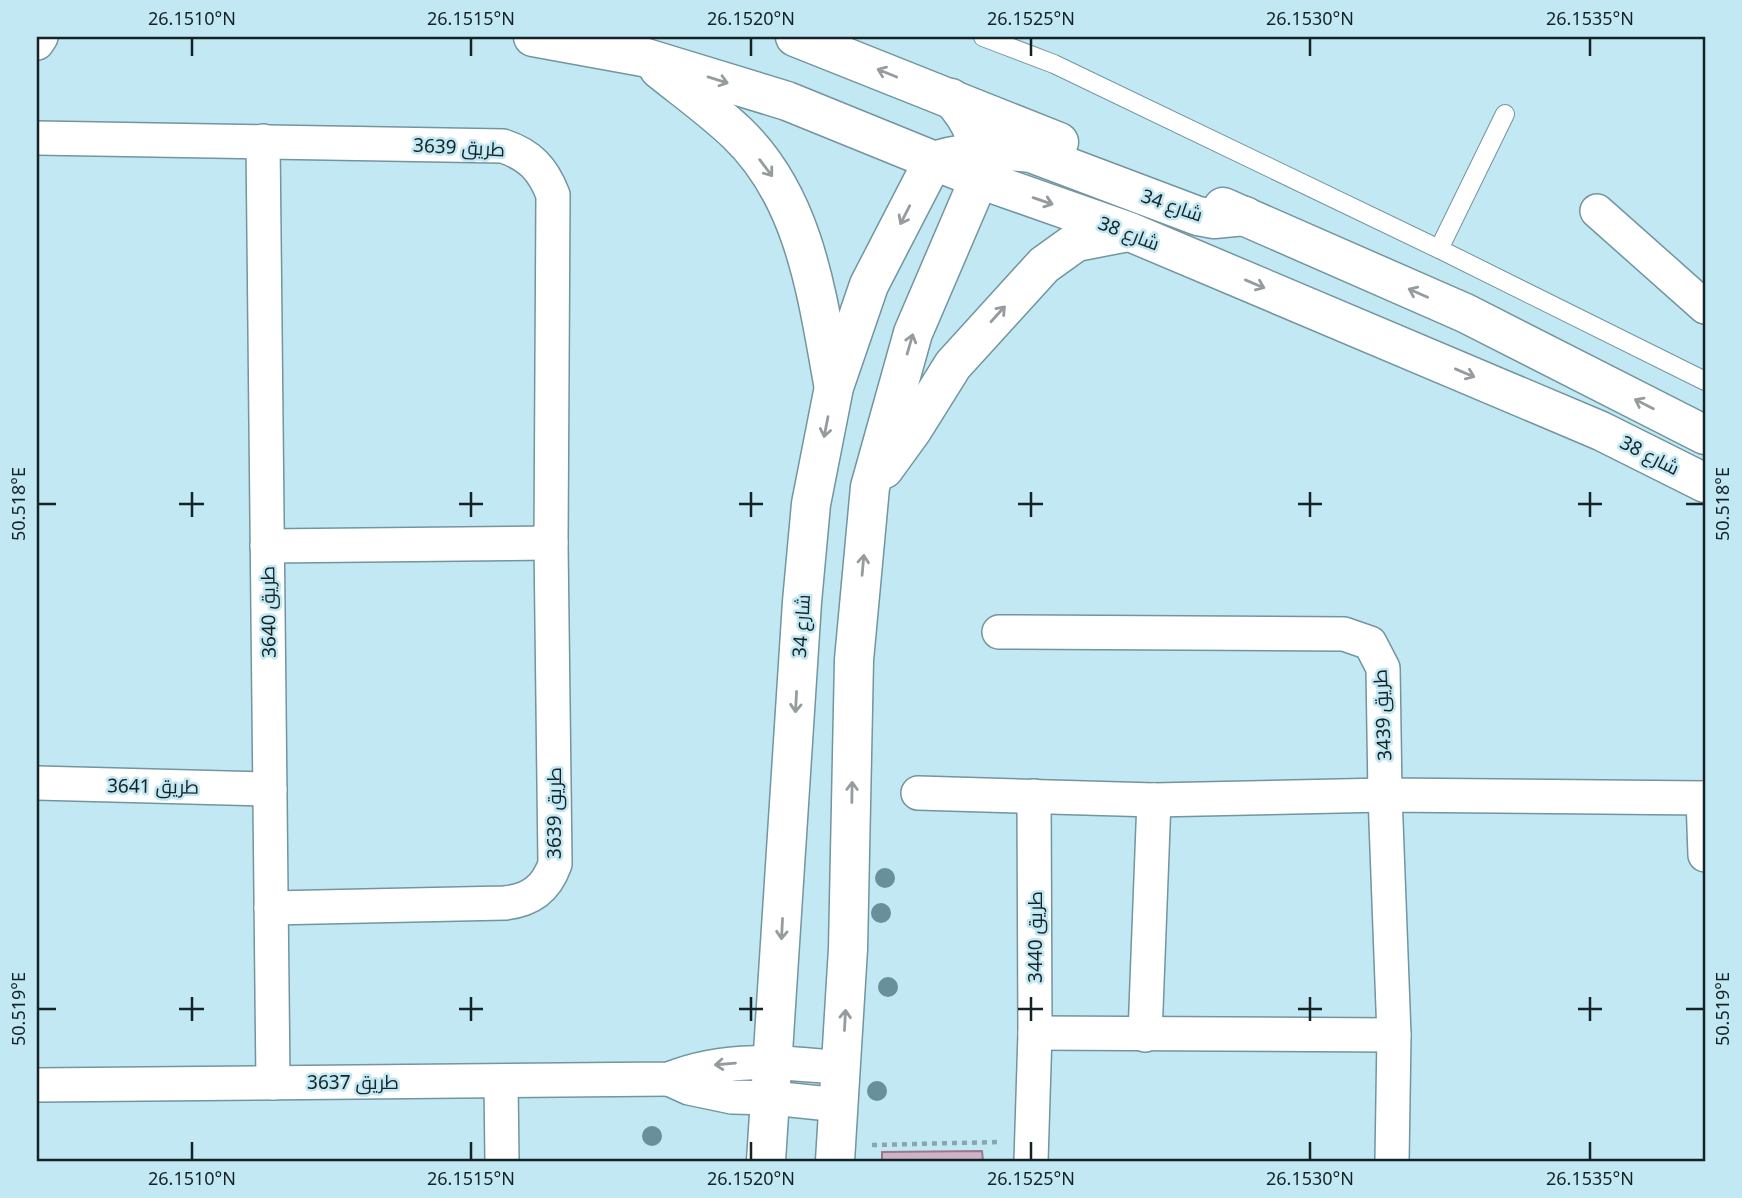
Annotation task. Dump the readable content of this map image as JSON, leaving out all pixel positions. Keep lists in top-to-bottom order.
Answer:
{
  "streets": {
    "street": [
      "طريق 3639",
      "شارع 34",
      "شارع 38",
      "طريق 3640",
      "طريق 3439",
      "طريق 3641",
      "طريق 3440",
      "طريق 3637"
    ]
  },
  "crossings": [
    ["طريق 3639", "طريق 3640"],
    ["شارع 34", "شارع 38"],
    ["شارع 34", "طريق 3637"],
    ["طريق 3640", "طريق 3641"],
    ["طريق 3640", "طريق 3637"]
  ],
  "coordinates": [
    "26.1510°N",
    "26.1515°N",
    "26.1520°N",
    "26.1525°N",
    "26.1530°N",
    "26.1535°N",
    "50.518°E",
    "50.519°E"
  ]
}
